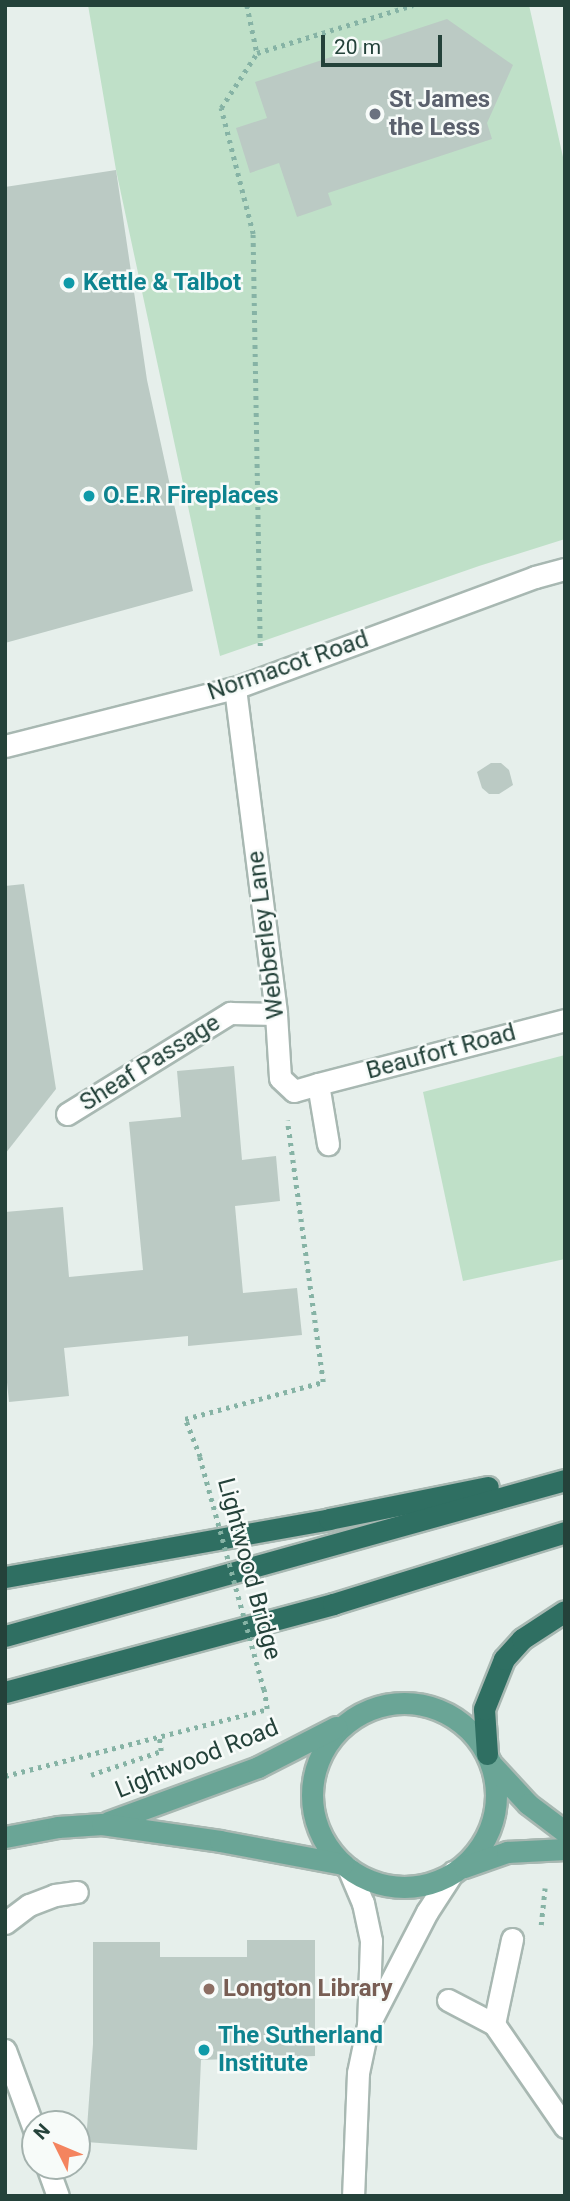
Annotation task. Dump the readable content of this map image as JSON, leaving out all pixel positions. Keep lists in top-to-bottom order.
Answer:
{
  "streets": {
    "main road": ["Lightwood Road"],
    "street": [
      "Normacot Road",
      "Webberley Lane",
      "Beaufort Road",
      "Sheaf Passage"
    ],
    "path": ["Lightwood Bridge"]
  },
  "crossings": [
    ["Normacot Road", "Webberley Lane"],
    ["Webberley Lane", "Sheaf Passage"],
    ["Webberley Lane", "Lightwood Bridge"]
  ],
  "places": [
    "St James the Less",
    "Kettle & Talbot",
    "O.E.R Fireplaces",
    "Longton Library",
    "The Sutherland Institute"
  ],
  "scale_bar": "20 m",
  "north": "top left"
}
